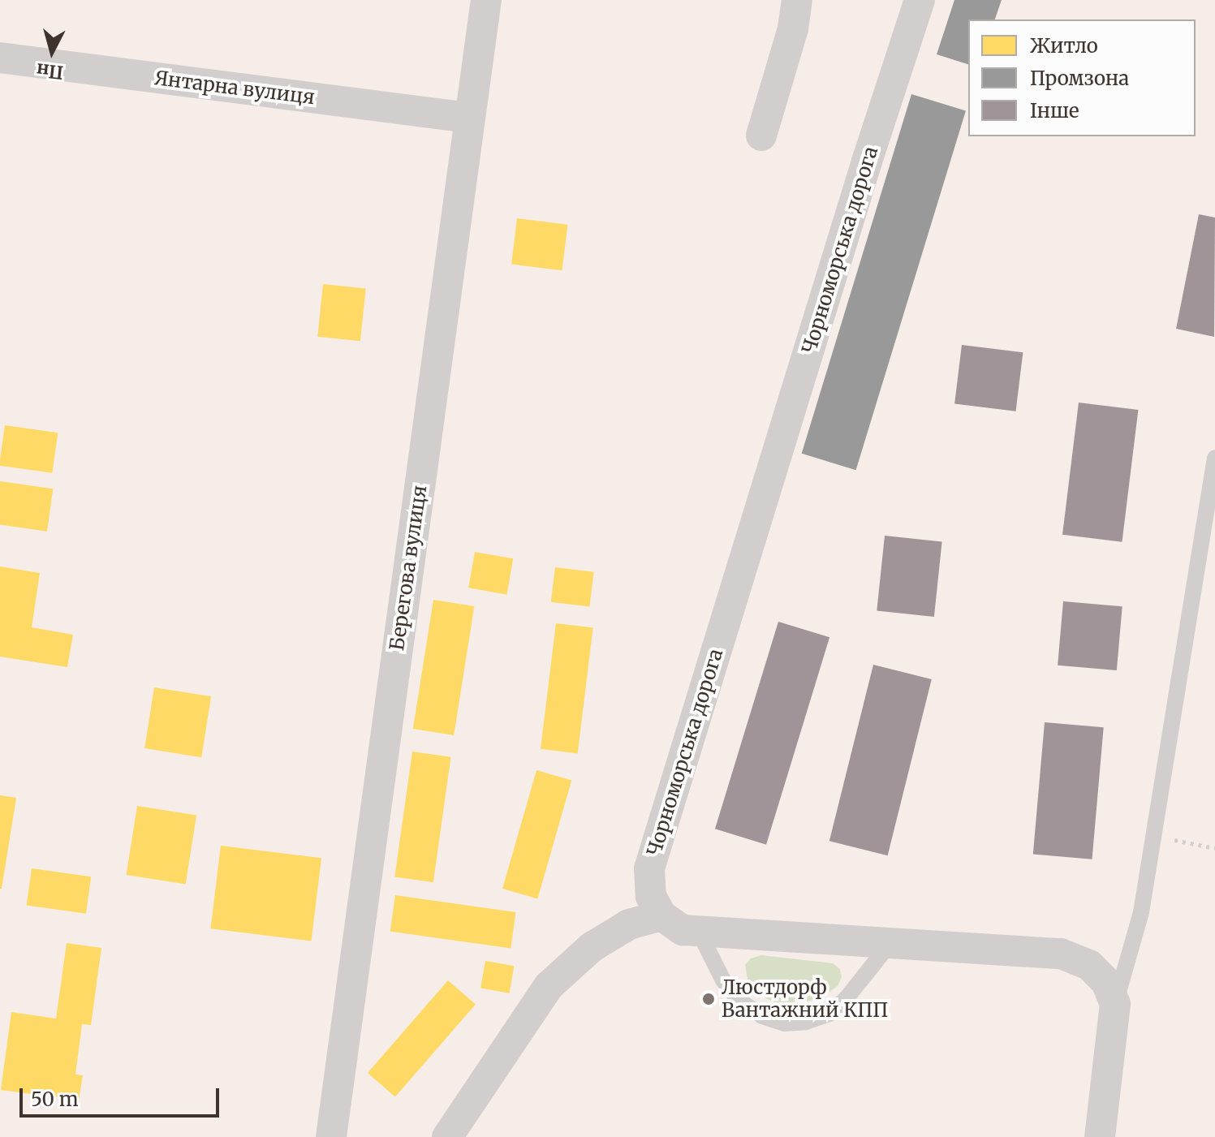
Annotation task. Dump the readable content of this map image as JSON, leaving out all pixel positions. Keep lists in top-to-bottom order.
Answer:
{
  "streets": {
    "street": ["Янтарна вулиця", "Чорноморська дорога", "Берегова вулиця"]
  },
  "crossings": [
    ["Янтарна вулиця", "Берегова вулиця"]
  ],
  "places": ["Люстдорф Вантажний КПП"],
  "legend": ["Житло", "Промзона", "Інше"],
  "scale_bar": "50 m",
  "north": "bottom"
}
